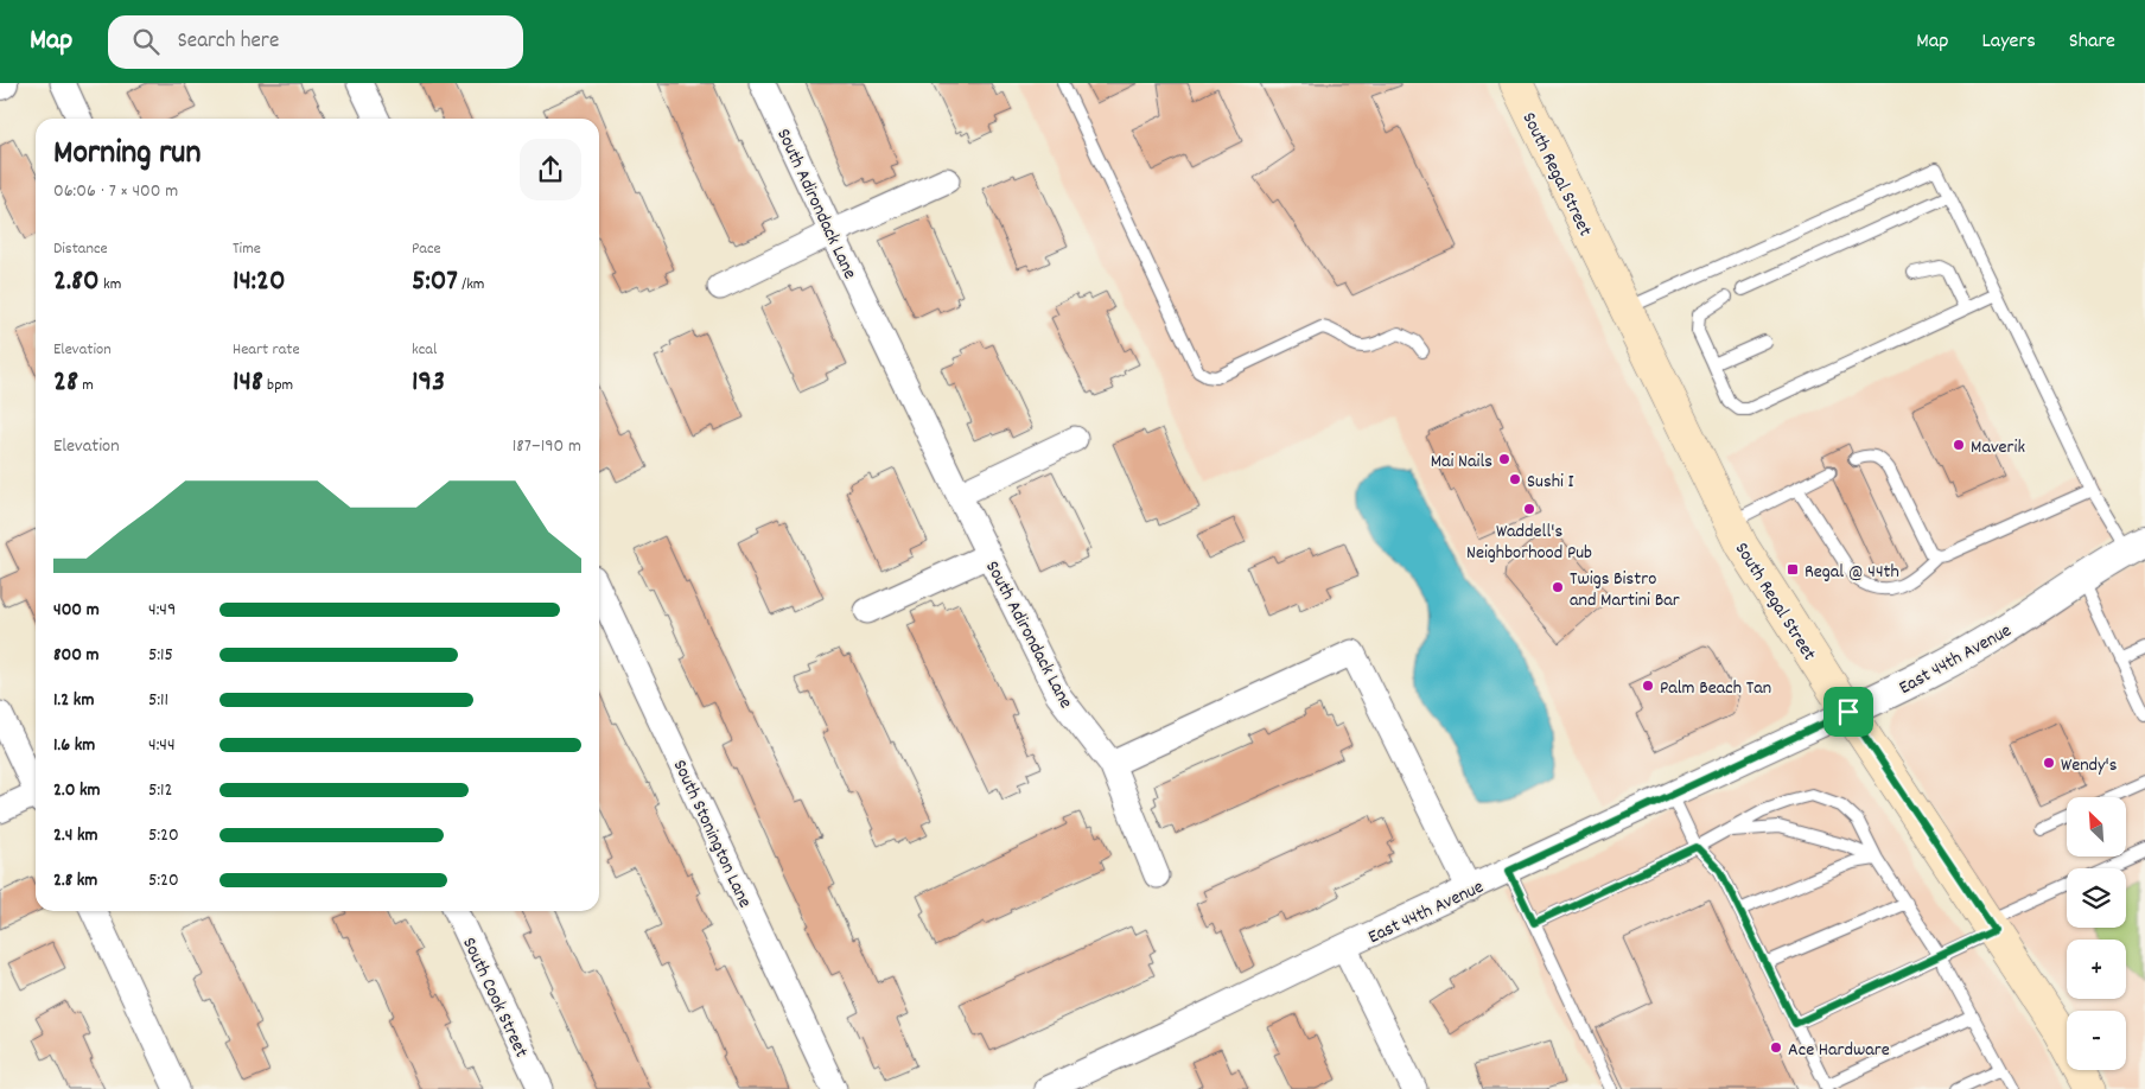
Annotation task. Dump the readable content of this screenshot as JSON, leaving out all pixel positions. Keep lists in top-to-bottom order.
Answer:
{
  "streets": {
    "main road": ["South Regal Street"],
    "street": [
      "South Adirondack Lane",
      "East 44th Avenue",
      "South Stonington Lane",
      "South Cook Street"
    ]
  },
  "crossings": [
    ["South Regal Street", "East 44th Avenue"]
  ],
  "places": {
    "other": [
      "Maverik",
      "Mai Nails",
      "Sushi I",
      "Waddell's Neighborhood Pub",
      "Twigs Bistro and Martini Bar",
      "Palm Beach Tan",
      "Wendy's",
      "Ace Hardware"
    ],
    "transit": ["Regal @ 44th"]
  },
  "north": "top left",
  "page": {
    "header": "Map",
    "search": "Search here",
    "nav": ["Map", "Layers", "Share"],
    "heading": ["Morning run", "06:06 · 7 × 400 m"],
    "stats": [
      ["Distance", "2.80 km"],
      ["Time", "14:20"],
      ["Pace", "5:07 /km"],
      ["Elevation", "28 m"],
      ["Heart rate", "148 bpm"],
      ["kcal", "193"]
    ],
    "chart": ["Elevation", "187–190 m"],
    "list": [
      {
        "name": "400 m",
        "note": "4:49"
      },
      {
        "name": "800 m",
        "note": "5:15"
      },
      {
        "name": "1.2 km",
        "note": "5:11"
      },
      {
        "name": "1.6 km",
        "note": "4:44"
      },
      {
        "name": "2.0 km",
        "note": "5:12"
      },
      {
        "name": "2.4 km",
        "note": "5:20"
      },
      {
        "name": "2.8 km",
        "note": "5:20"
      }
    ],
    "map_buttons": ["+", "−"]
  }
}
